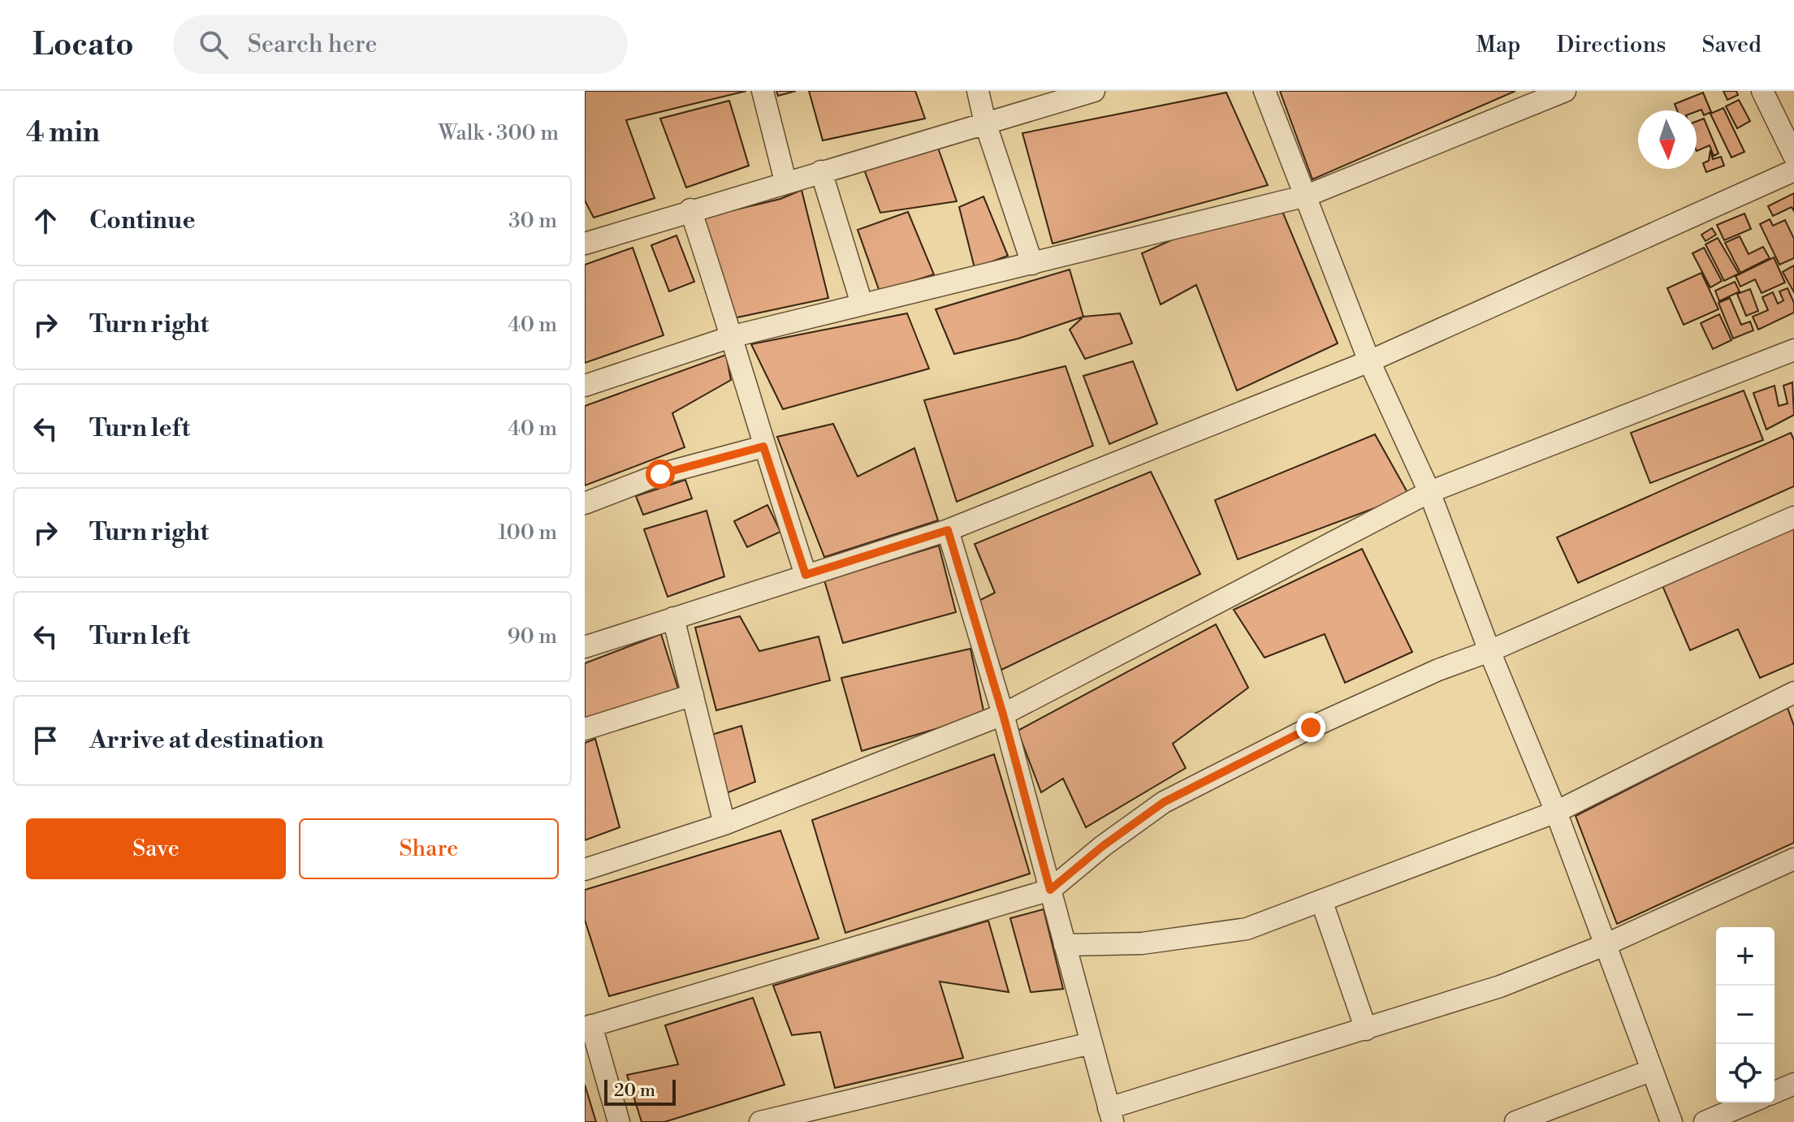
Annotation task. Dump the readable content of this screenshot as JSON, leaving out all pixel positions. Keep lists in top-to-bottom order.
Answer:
{
  "scale_bar": "20 m",
  "north": "bottom",
  "page": {
    "header": "Locato",
    "search": "Search here",
    "nav": ["Map", "Directions", "Saved"],
    "heading": ["4 min", "Walk · 300 m"],
    "list": [
      ["Continue", "30 m"],
      ["Turn right", "40 m"],
      ["Turn left", "40 m"],
      ["Turn right", "100 m"],
      ["Turn left", "90 m"],
      "Arrive at destination"
    ],
    "buttons": ["Save", "Share"],
    "map_buttons": ["+", "−"],
    "scale": "20 m"
  }
}
